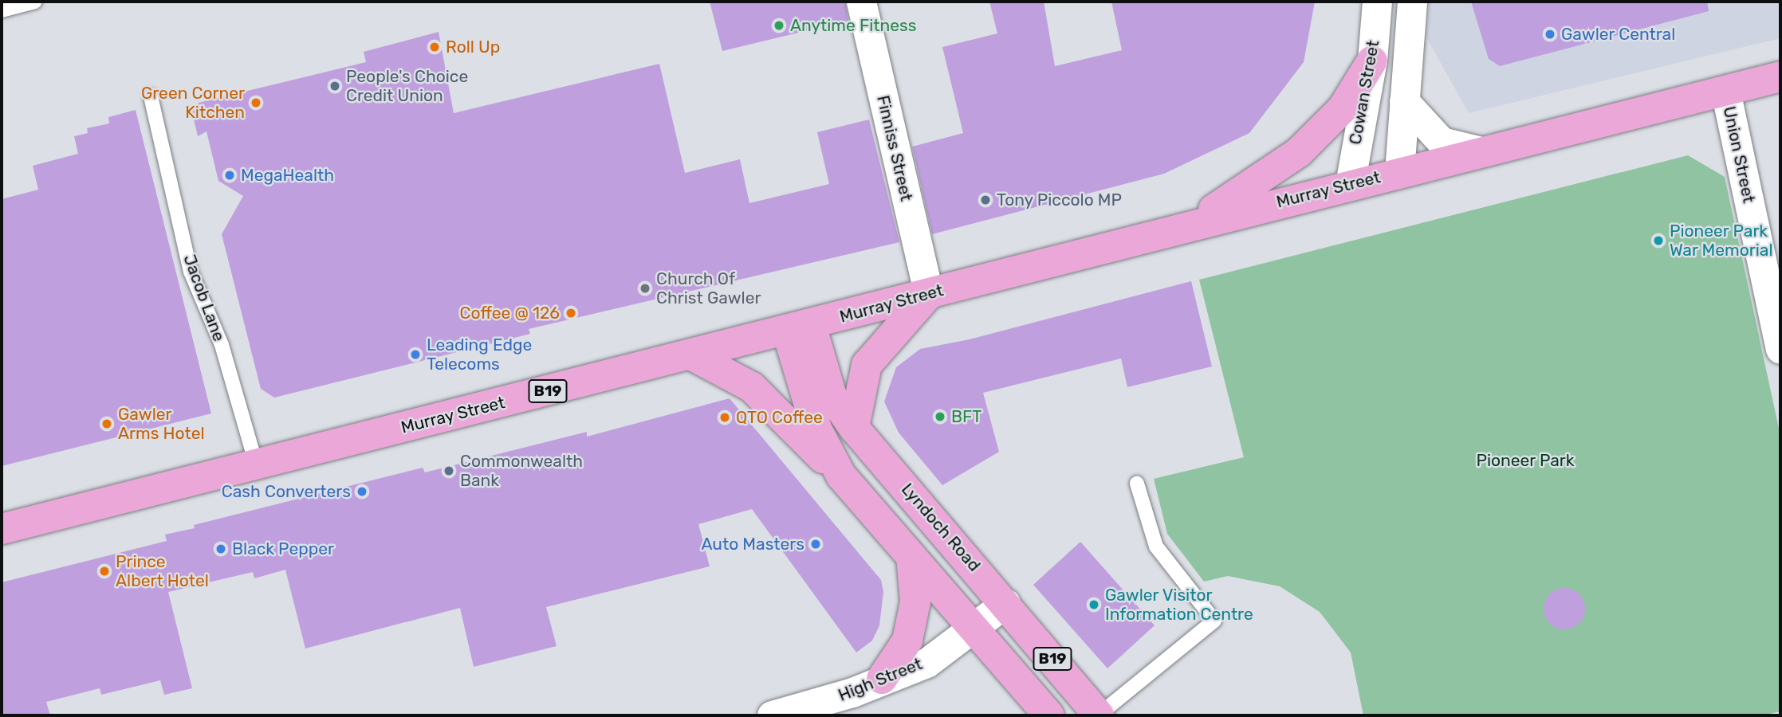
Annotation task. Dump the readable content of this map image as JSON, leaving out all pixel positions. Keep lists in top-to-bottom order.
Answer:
{
  "streets": {
    "main road": ["Murray Street", "B19", "Lyndoch Road"],
    "street": [
      "Cowan Street",
      "Finniss Street",
      "Union Street",
      "High Street"
    ],
    "lane": ["Jacob Lane"]
  },
  "crossings": [
    ["Cowan Street", "Murray Street"],
    ["Finniss Street", "Murray Street"],
    ["Union Street", "Murray Street"],
    ["Murray Street", "Jacob Lane"],
    ["Murray Street", "B19"],
    ["Murray Street", "Lyndoch Road"],
    ["B19", "Lyndoch Road"],
    ["B19", "High Street"],
    ["Lyndoch Road", "High Street"]
  ],
  "parks": ["Pioneer Park"],
  "places": [
    "Anytime Fitness",
    "Gawler Central",
    "Roll Up",
    "People's Choice Credit Union",
    "Green Corner Kitchen",
    "MegaHealth",
    "Tony Piccolo MP",
    "Pioneer Park War Memorial",
    "Church Of Christ Gawler",
    "Coffee @ 126",
    "Leading Edge Telecoms",
    "BFT",
    "QTO Coffee",
    "Gawler Arms Hotel",
    "Commonwealth Bank",
    "Cash Converters",
    "Auto Masters",
    "Black Pepper",
    "Prince Albert Hotel",
    "Gawler Visitor Information Centre"
  ]
}
